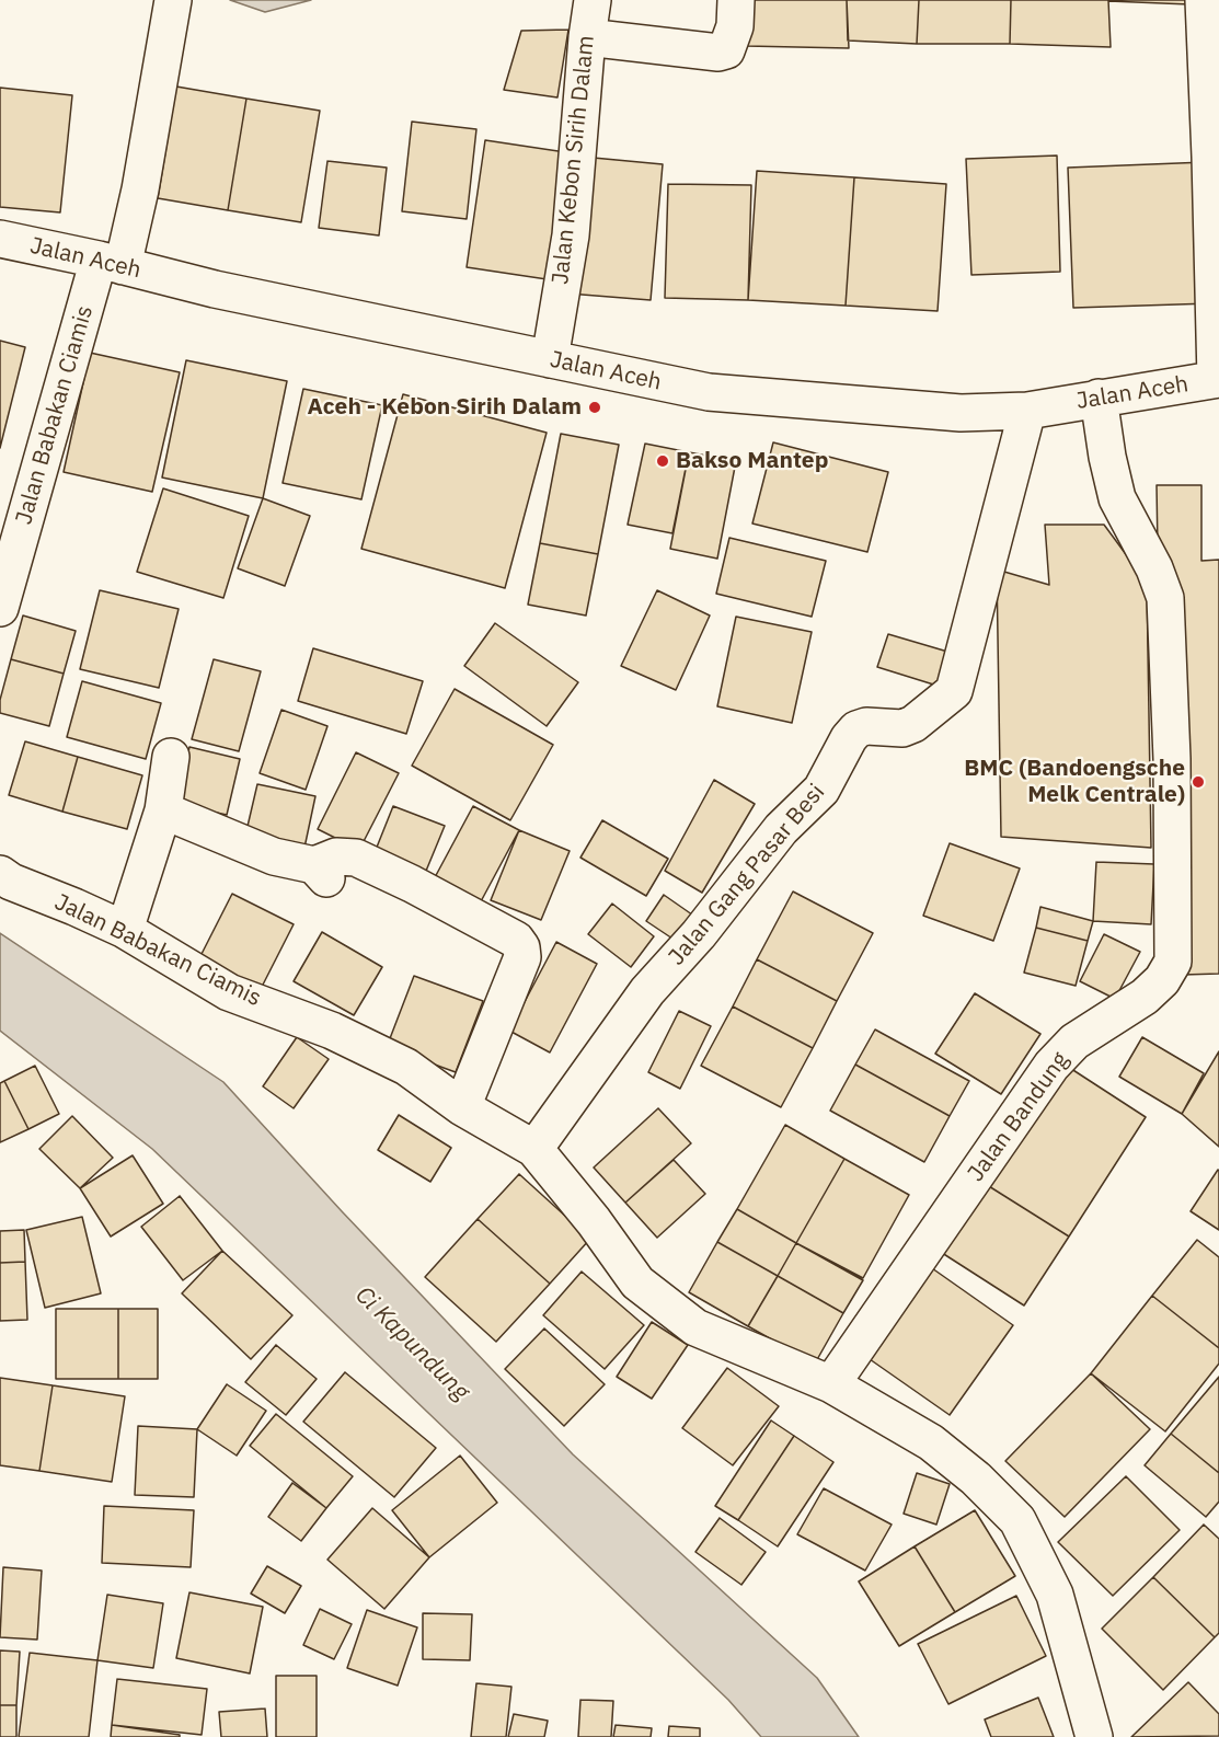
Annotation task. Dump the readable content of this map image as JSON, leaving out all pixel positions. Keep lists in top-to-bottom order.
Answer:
{
  "streets": {
    "street": [
      "Jalan Kebon Sirih Dalam",
      "Jalan Aceh",
      "Jalan Babakan Ciamis",
      "Jalan Gang Pasar Besi",
      "Jalan Bandung"
    ]
  },
  "crossings": [
    ["Jalan Kebon Sirih Dalam", "Jalan Aceh"],
    ["Jalan Aceh", "Jalan Babakan Ciamis"],
    ["Jalan Aceh", "Jalan Gang Pasar Besi"],
    ["Jalan Aceh", "Jalan Bandung"],
    ["Jalan Babakan Ciamis", "Jalan Gang Pasar Besi"],
    ["Jalan Babakan Ciamis", "Jalan Bandung"]
  ],
  "water": ["Ci Kapundung"],
  "places": ["Aceh - Kebon Sirih Dalam", "Bakso Mantep", "BMC (Bandoengsche Melk Centrale)"]
}
